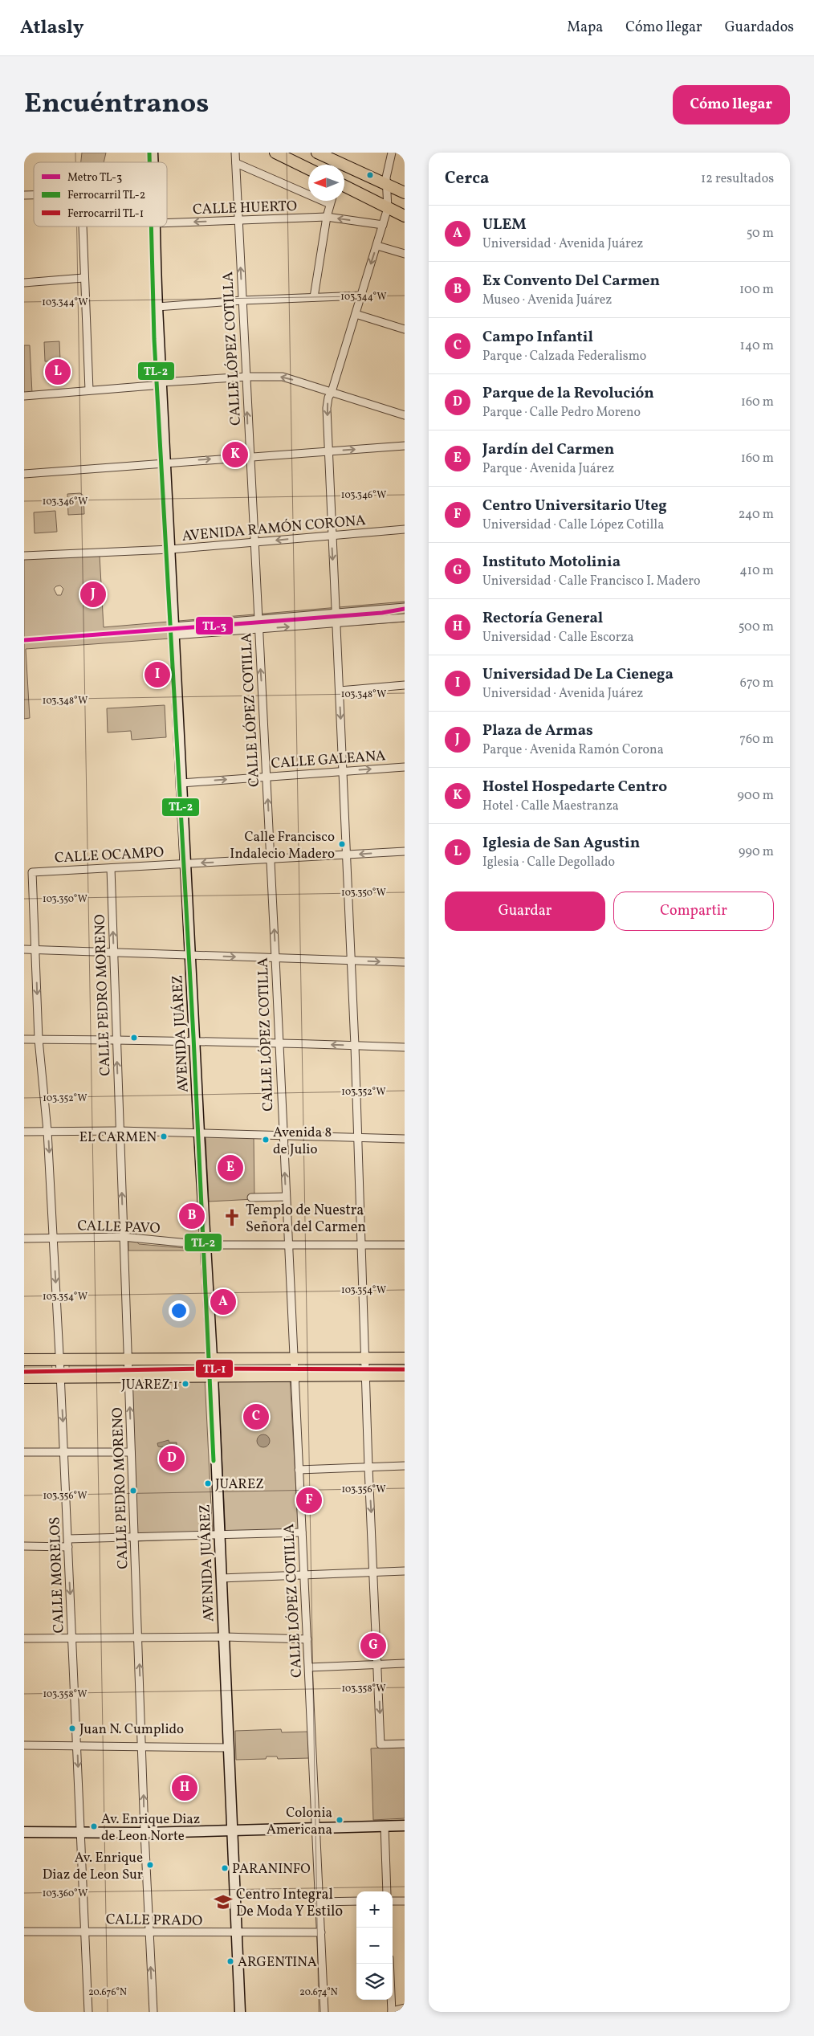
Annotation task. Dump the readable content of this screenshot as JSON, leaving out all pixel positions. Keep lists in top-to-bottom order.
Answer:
{
  "streets": {
    "main road": ["AVENIDA JUÁREZ"],
    "street": [
      "CALLE HUERTO",
      "CALLE LÓPEZ COTILLA",
      "AVENIDA RAMÓN CORONA",
      "CALLE GALEANA",
      "CALLE OCAMPO",
      "CALLE PEDRO MORENO",
      "CALLE PAVO",
      "CALLE MORELOS",
      "CALLE PRADO"
    ]
  },
  "crossings": [
    ["CALLE HUERTO", "CALLE LÓPEZ COTILLA"],
    ["CALLE LÓPEZ COTILLA", "AVENIDA RAMÓN CORONA"],
    ["CALLE LÓPEZ COTILLA", "CALLE GALEANA"],
    ["CALLE LÓPEZ COTILLA", "CALLE OCAMPO"],
    ["CALLE LÓPEZ COTILLA", "CALLE PAVO"],
    ["CALLE LÓPEZ COTILLA", "CALLE PRADO"],
    ["AVENIDA RAMÓN CORONA", "AVENIDA JUÁREZ"],
    ["CALLE GALEANA", "AVENIDA JUÁREZ"],
    ["CALLE OCAMPO", "CALLE PEDRO MORENO"],
    ["CALLE OCAMPO", "AVENIDA JUÁREZ"],
    ["CALLE OCAMPO", "CALLE MORELOS"],
    ["CALLE PEDRO MORENO", "CALLE PAVO"],
    ["CALLE PEDRO MORENO", "CALLE PRADO"],
    ["AVENIDA JUÁREZ", "CALLE PAVO"],
    ["AVENIDA JUÁREZ", "CALLE PRADO"],
    ["CALLE PAVO", "CALLE MORELOS"],
    ["CALLE MORELOS", "CALLE PRADO"]
  ],
  "one_way": [
    "CALLE HUERTO",
    "CALLE GALEANA",
    "CALLE OCAMPO",
    "CALLE PEDRO MORENO",
    "CALLE MORELOS"
  ],
  "places": {
    "other": [
      "Calle Francisco Indalecio Madero",
      "EL CARMEN",
      "Avenida 8 de Julio",
      "JUAREZ 1",
      "JUAREZ",
      "Juan N. Cumplido",
      "Colonia Americana",
      "Av. Enrique Diaz de Leon Norte",
      "Av. Enrique Diaz de Leon Sur",
      "PARANINFO",
      "ARGENTINA"
    ],
    "church": ["Templo de Nuestra Señora del Carmen"],
    "school or university": ["Centro Integral De Moda Y Estilo"]
  },
  "lines": ["rail line TL-2", "metro line TL-3", "rail line TL-1"],
  "legend": ["Metro TL-3", "Ferrocarril TL-2", "Ferrocarril TL-1"],
  "north": "left",
  "page": {
    "header": "Atlasly",
    "nav": ["Mapa", "Cómo llegar", "Guardados"],
    "title": "Encuéntranos",
    "buttons": [
      "Cómo llegar",
      ["Guardar", "Compartir"]
    ],
    "heading": ["Cerca", "12 resultados"],
    "list": [
      {
        "mark": "A",
        "name": "ULEM",
        "note": "Universidad · Avenida Juárez",
        "value": "50 m"
      },
      {
        "mark": "B",
        "name": "Ex Convento Del Carmen",
        "note": "Museo · Avenida Juárez",
        "value": "100 m"
      },
      {
        "mark": "C",
        "name": "Campo Infantil",
        "note": "Parque · Calzada Federalismo",
        "value": "140 m"
      },
      {
        "mark": "D",
        "name": "Parque de la Revolución",
        "note": "Parque · Calle Pedro Moreno",
        "value": "160 m"
      },
      {
        "mark": "E",
        "name": "Jardín del Carmen",
        "note": "Parque · Avenida Juárez",
        "value": "160 m"
      },
      {
        "mark": "F",
        "name": "Centro Universitario Uteg",
        "note": "Universidad · Calle López Cotilla",
        "value": "240 m"
      },
      {
        "mark": "G",
        "name": "Instituto Motolinia",
        "note": "Universidad · Calle Francisco I. Madero",
        "value": "410 m"
      },
      {
        "mark": "H",
        "name": "Rectoría General",
        "note": "Universidad · Calle Escorza",
        "value": "500 m"
      },
      {
        "mark": "I",
        "name": "Universidad De La Cienega",
        "note": "Universidad · Avenida Juárez",
        "value": "670 m"
      },
      {
        "mark": "J",
        "name": "Plaza de Armas",
        "note": "Parque · Avenida Ramón Corona",
        "value": "760 m"
      },
      {
        "mark": "K",
        "name": "Hostel Hospedarte Centro",
        "note": "Hotel · Calle Maestranza",
        "value": "900 m"
      },
      {
        "mark": "L",
        "name": "Iglesia de San Agustin",
        "note": "Iglesia · Calle Degollado",
        "value": "990 m"
      }
    ],
    "pins": [
      "L",
      "K",
      "J",
      "I",
      "E",
      "B",
      "A",
      "C",
      "D",
      "F",
      "G",
      "H"
    ],
    "map_buttons": ["+", "−"]
  },
  "coordinates": [
    "103.344°W",
    "103.346°W",
    "103.348°W",
    "103.350°W",
    "103.352°W",
    "103.354°W",
    "103.356°W",
    "103.358°W",
    "103.360°W",
    "20.676°N",
    "20.674°N"
  ]
}
